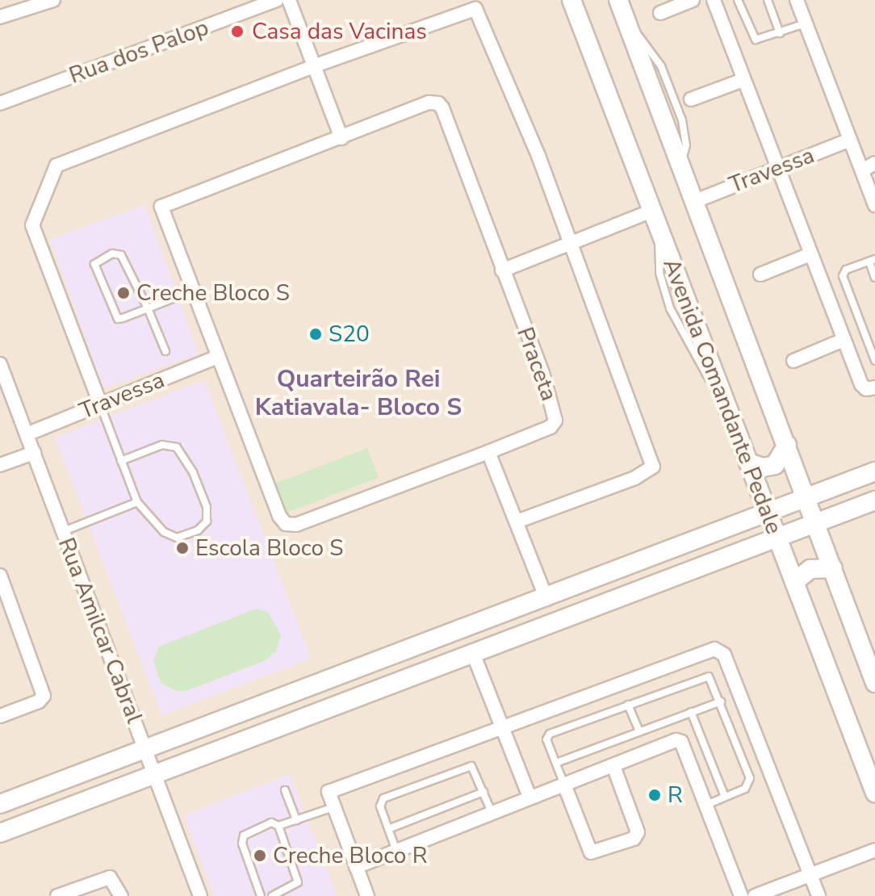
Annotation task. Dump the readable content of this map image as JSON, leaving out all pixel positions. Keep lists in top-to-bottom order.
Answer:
{
  "streets": {
    "street": [
      "Rua dos Palop",
      "Travessa",
      "Praceta",
      "Avenida Comandante Pedale",
      "Rua Amilcar Cabral"
    ]
  },
  "crossings": [
    ["Travessa", "Praceta"],
    ["Travessa", "Avenida Comandante Pedale"],
    ["Travessa", "Rua Amilcar Cabral"]
  ],
  "districts": ["Quarteirão Rei Katiavala- Bloco S"],
  "places": [
    "Casa das Vacinas",
    "Creche Bloco S",
    "S20",
    "Escola Bloco S",
    "R",
    "Creche Bloco R"
  ]
}
